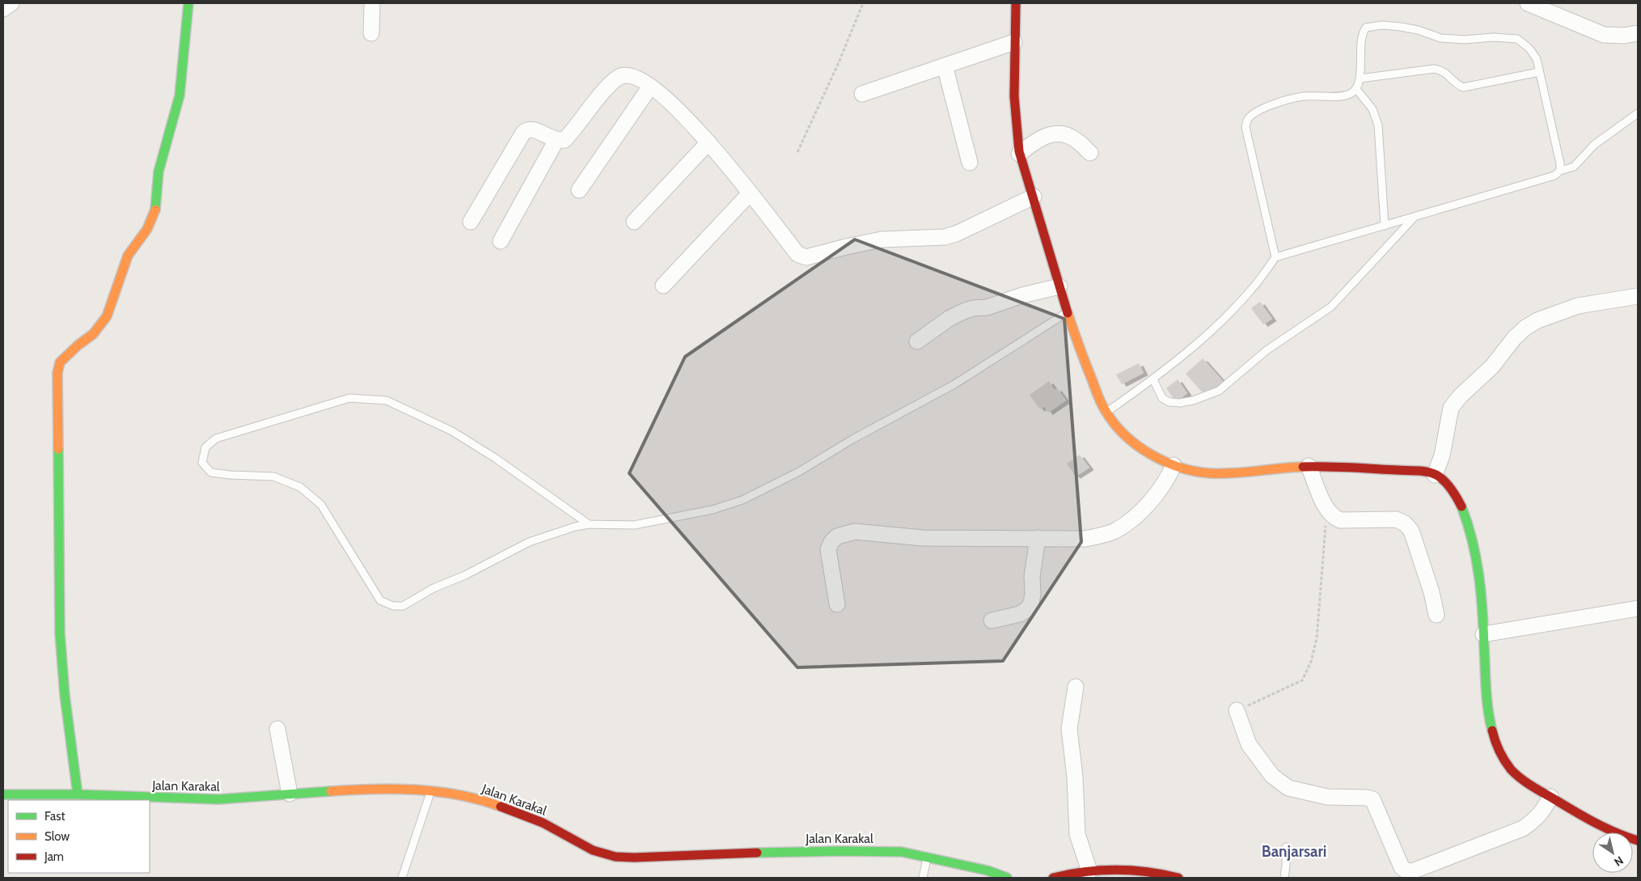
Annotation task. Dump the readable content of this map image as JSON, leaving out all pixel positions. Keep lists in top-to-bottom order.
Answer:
{
  "streets": {
    "street": ["Jalan Karakal"]
  },
  "districts": ["Banjarsari"],
  "legend": ["Fast", "Slow", "Jam"],
  "north": "bottom right"
}
